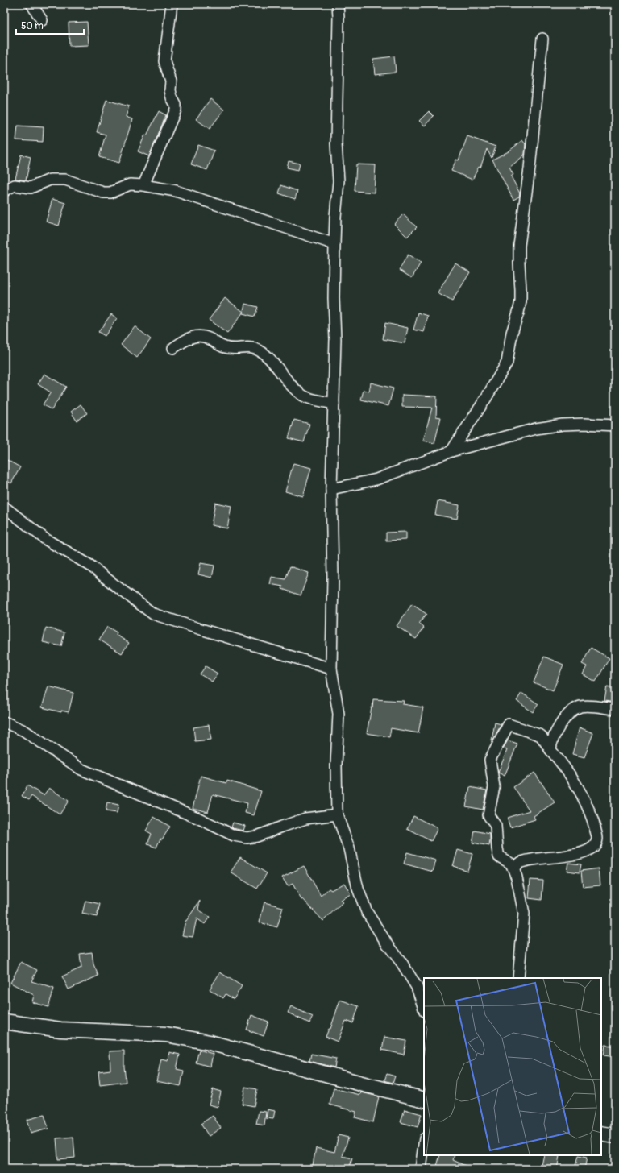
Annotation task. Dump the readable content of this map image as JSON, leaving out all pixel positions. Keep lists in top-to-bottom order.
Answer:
{
  "scale_bar": "50 m"
}
